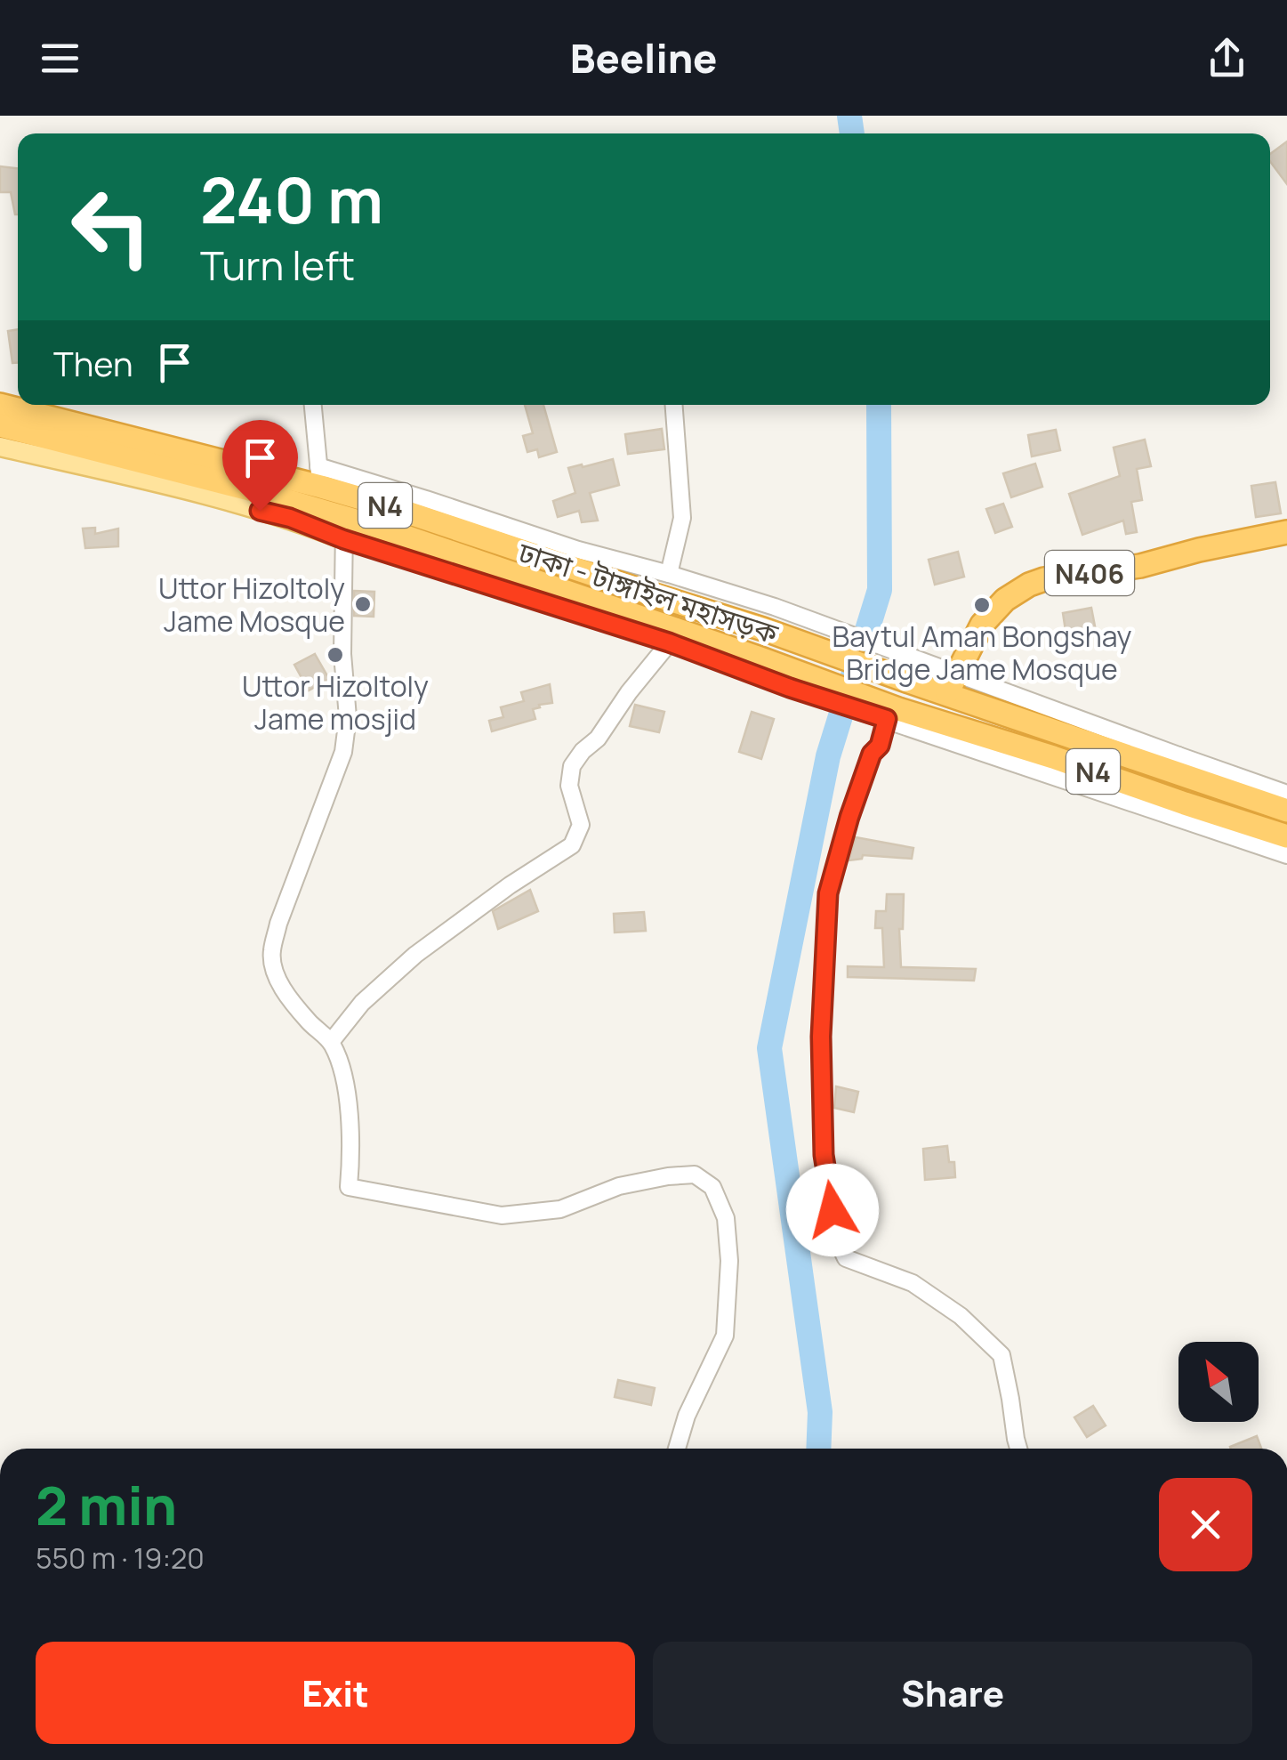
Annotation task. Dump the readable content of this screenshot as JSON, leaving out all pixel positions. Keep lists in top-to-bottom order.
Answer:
{
  "streets": {
    "highway": ["N4", "N406", "ঢাকা - টাঙ্গাইল মহাসড়ক"]
  },
  "crossings": [
    ["N4", "ঢাকা - টাঙ্গাইল মহাসড়ক"],
    ["N406", "ঢাকা - টাঙ্গাইল মহাসড়ক"]
  ],
  "places": ["Uttor Hizoltoly Jame Mosque", "Baytul Aman Bongshay Bridge Jame Mosque", "Uttor Hizoltoly Jame mosjid"],
  "north": "top left",
  "page": {
    "header": "Beeline",
    "turn": ["240 m", "Turn left"],
    "then": "Then",
    "heading": ["2 min", "550 m · 19:20"],
    "buttons": ["Exit", "Share"]
  }
}
